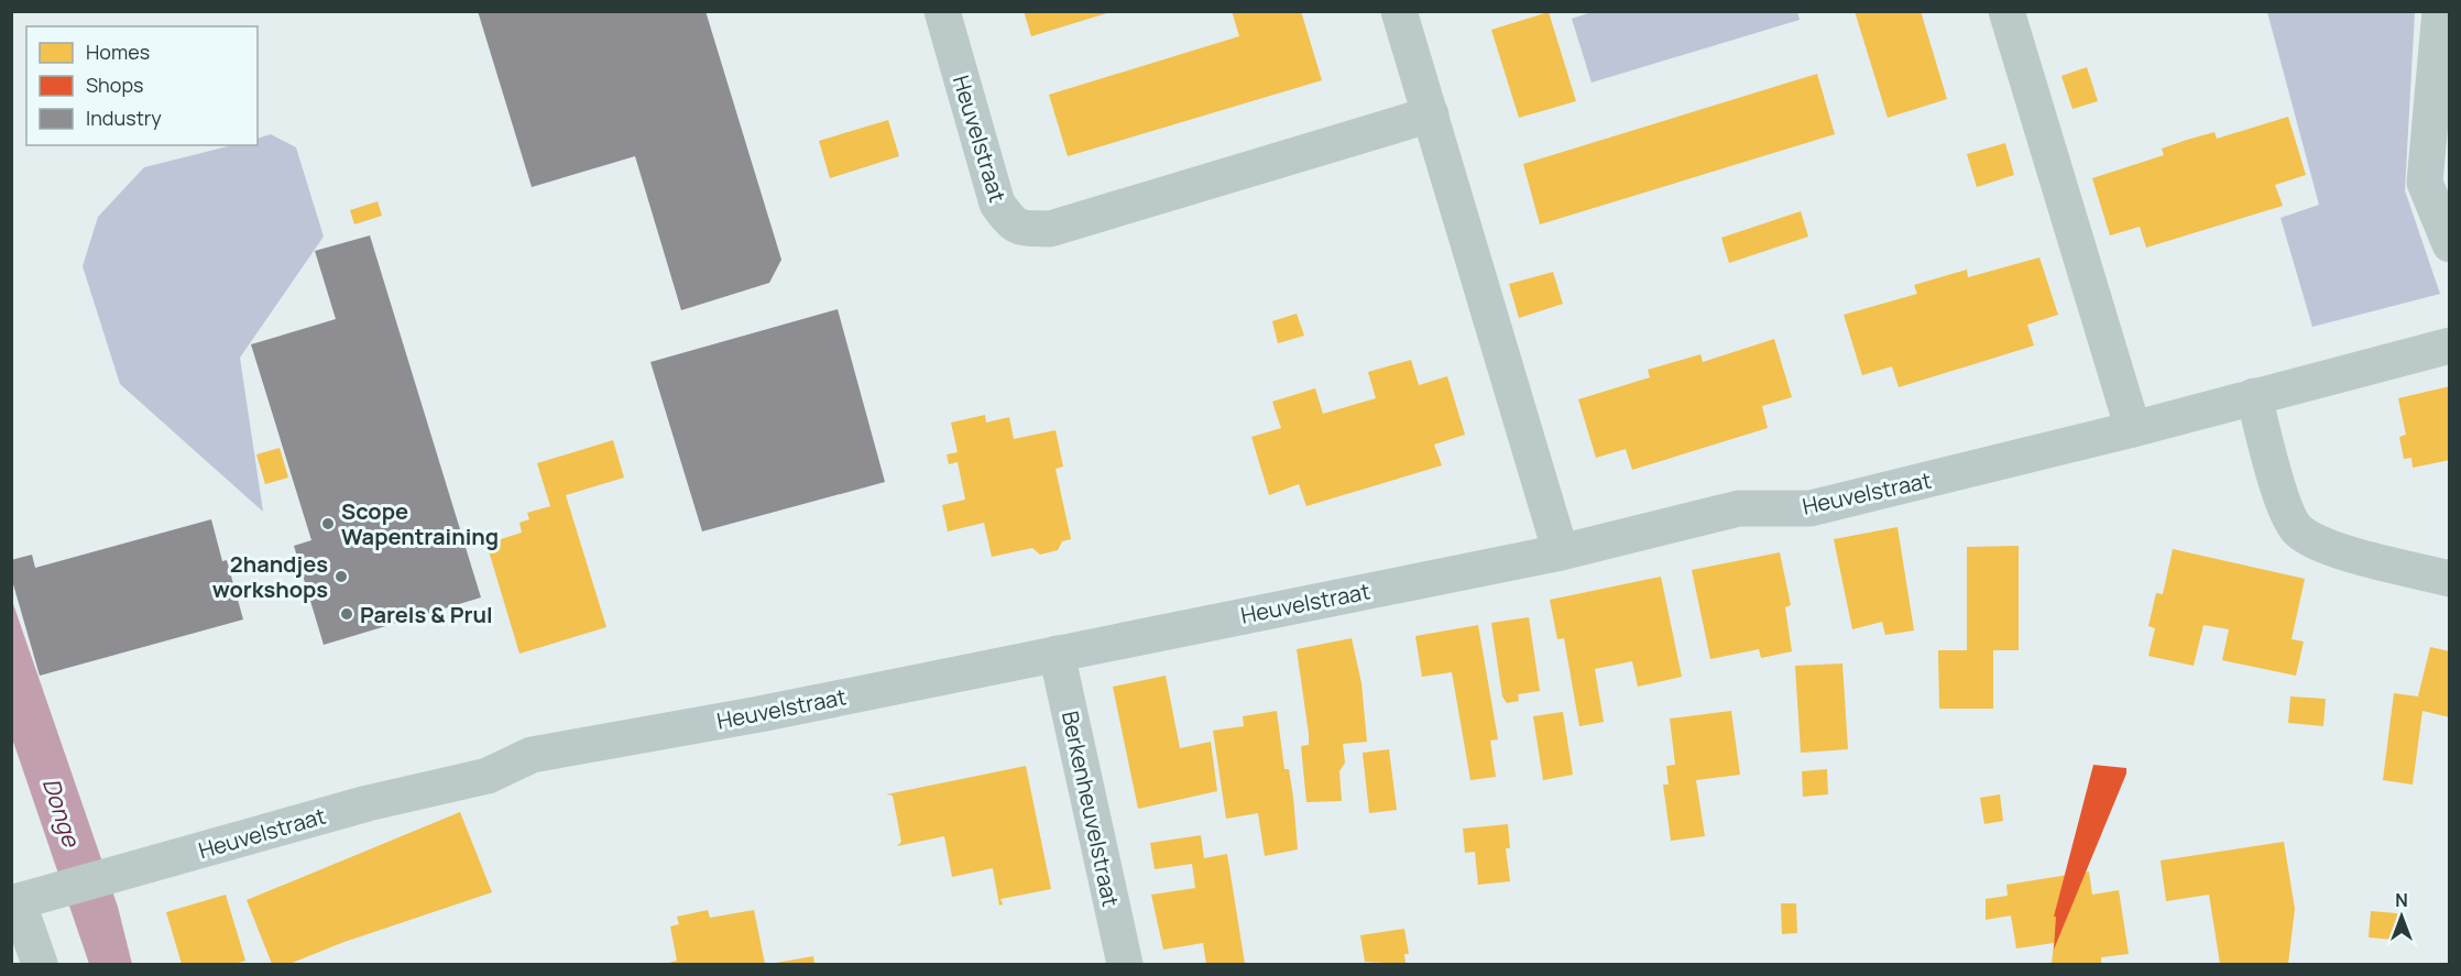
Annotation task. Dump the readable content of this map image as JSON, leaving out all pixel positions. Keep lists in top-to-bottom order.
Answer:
{
  "streets": {
    "street": ["Heuvelstraat", "Berkenheuvelstraat"]
  },
  "crossings": [
    ["Heuvelstraat", "Berkenheuvelstraat"]
  ],
  "water": ["Donge"],
  "places": ["Scope Wapentraining", "2handjes workshops", "Parels & Prul"],
  "legend": ["Homes", "Shops", "Industry"],
  "north": "top"
}
